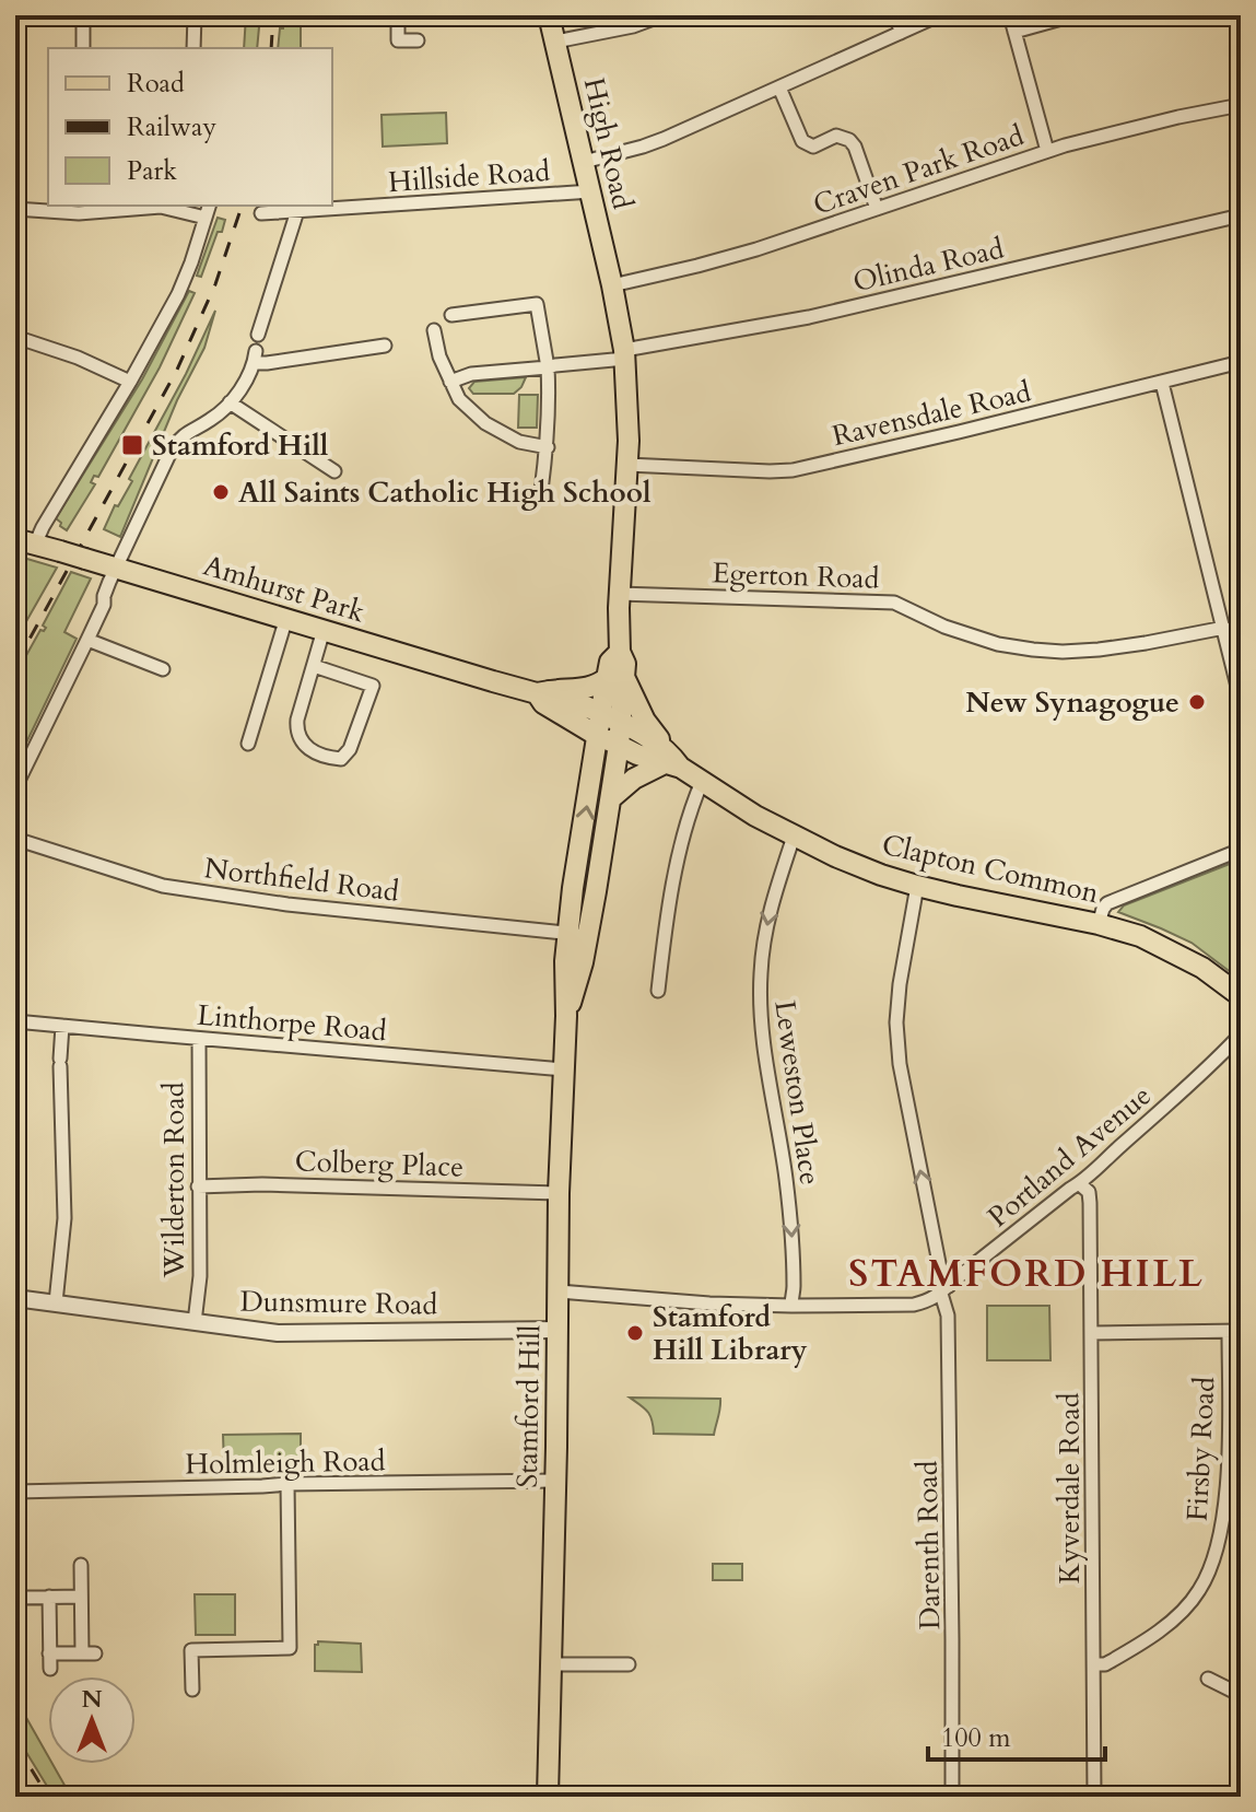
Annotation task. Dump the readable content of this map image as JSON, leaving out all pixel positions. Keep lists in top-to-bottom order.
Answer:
{
  "streets": {
    "main road": [
      "High Road",
      "Amhurst Park",
      "Clapton Common",
      "Stamford Hill"
    ],
    "street": [
      "Craven Park Road",
      "Hillside Road",
      "Olinda Road",
      "Ravensdale Road",
      "Egerton Road",
      "Northfield Road",
      "Linthorpe Road",
      "Leweston Place",
      "Portland Avenue",
      "Colberg Place",
      "Wilderton Road",
      "Dunsmure Road",
      "Firsby Road",
      "Holmleigh Road",
      "Kyverdale Road",
      "Darenth Road"
    ]
  },
  "crossings": [
    ["High Road", "Craven Park Road"],
    ["High Road", "Hillside Road"],
    ["High Road", "Stamford Hill"],
    ["Craven Park Road", "Stamford Hill"],
    ["Olinda Road", "Stamford Hill"],
    ["Ravensdale Road", "Stamford Hill"],
    ["Egerton Road", "Stamford Hill"],
    ["Amhurst Park", "Clapton Common"],
    ["Amhurst Park", "Stamford Hill"],
    ["Clapton Common", "Leweston Place"],
    ["Clapton Common", "Stamford Hill"],
    ["Clapton Common", "Darenth Road"],
    ["Northfield Road", "Stamford Hill"],
    ["Linthorpe Road", "Wilderton Road"],
    ["Linthorpe Road", "Stamford Hill"],
    ["Leweston Place", "Portland Avenue"],
    ["Portland Avenue", "Stamford Hill"],
    ["Portland Avenue", "Kyverdale Road"],
    ["Portland Avenue", "Darenth Road"],
    ["Colberg Place", "Wilderton Road"],
    ["Colberg Place", "Stamford Hill"],
    ["Wilderton Road", "Dunsmure Road"],
    ["Dunsmure Road", "Stamford Hill"],
    ["Stamford Hill", "Holmleigh Road"],
    ["Firsby Road", "Kyverdale Road"]
  ],
  "one_way": ["Darenth Road"],
  "districts": ["STAMFORD HILL"],
  "places": {
    "transit": ["Stamford Hill"],
    "other": ["All Saints Catholic High School", "New Synagogue", "Stamford Hill Library"]
  },
  "legend": ["Road", "Railway", "Park"],
  "scale_bar": "100 m",
  "north": "top"
}
